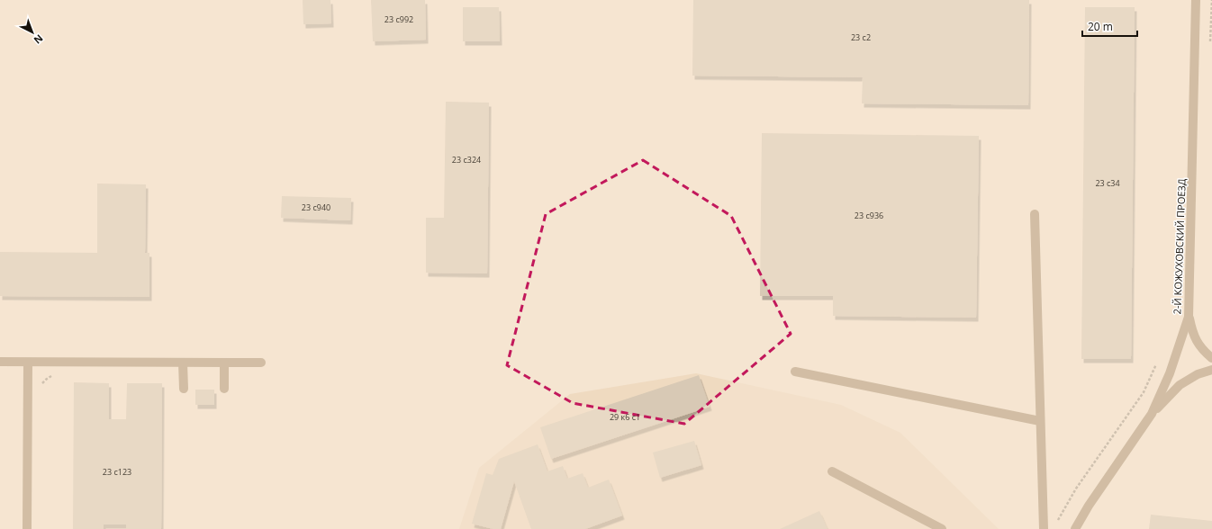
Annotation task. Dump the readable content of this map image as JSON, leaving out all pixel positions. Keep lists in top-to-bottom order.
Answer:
{
  "streets": {
    "street": ["2-Й КОЖУХОВСКИЙ ПРОЕЗД"]
  },
  "house_numbers": [
    "23 с992",
    "23 с2",
    "23 с324",
    "23 с34",
    "23 с940",
    "23 с936",
    "29 к6 с1",
    "23 с123"
  ],
  "scale_bar": "20 m",
  "north": "bottom right"
}
